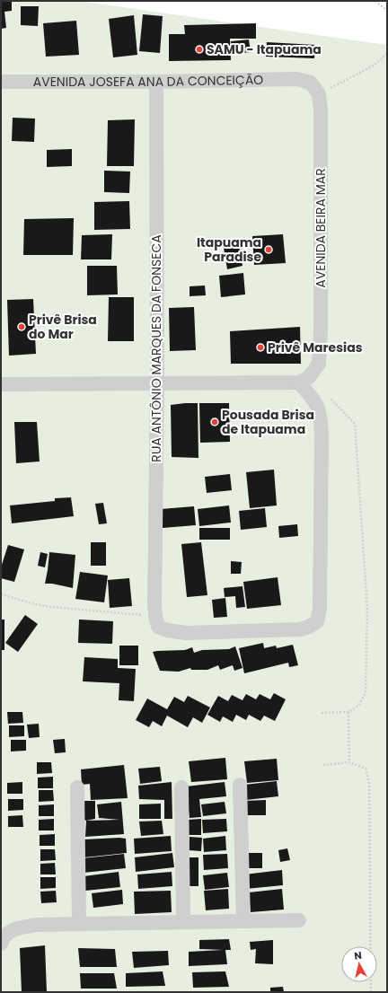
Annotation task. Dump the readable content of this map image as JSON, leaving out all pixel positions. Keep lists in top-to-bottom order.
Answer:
{
  "streets": {
    "street": ["AVENIDA JOSEFA ANA DA CONCEIÇÃO", "AVENIDA BEIRA MAR", "RUA ANTÔNIO MARQUES DA FONSECA"]
  },
  "crossings": [
    ["AVENIDA JOSEFA ANA DA CONCEIÇÃO", "AVENIDA BEIRA MAR"],
    ["AVENIDA JOSEFA ANA DA CONCEIÇÃO", "RUA ANTÔNIO MARQUES DA FONSECA"]
  ],
  "places": [
    "SAMU - Itapuama",
    "Itapuama Paradise",
    "Privê Brisa do Mar",
    "Privê Maresias",
    "Pousada Brisa de Itapuama"
  ],
  "north": "top"
}
